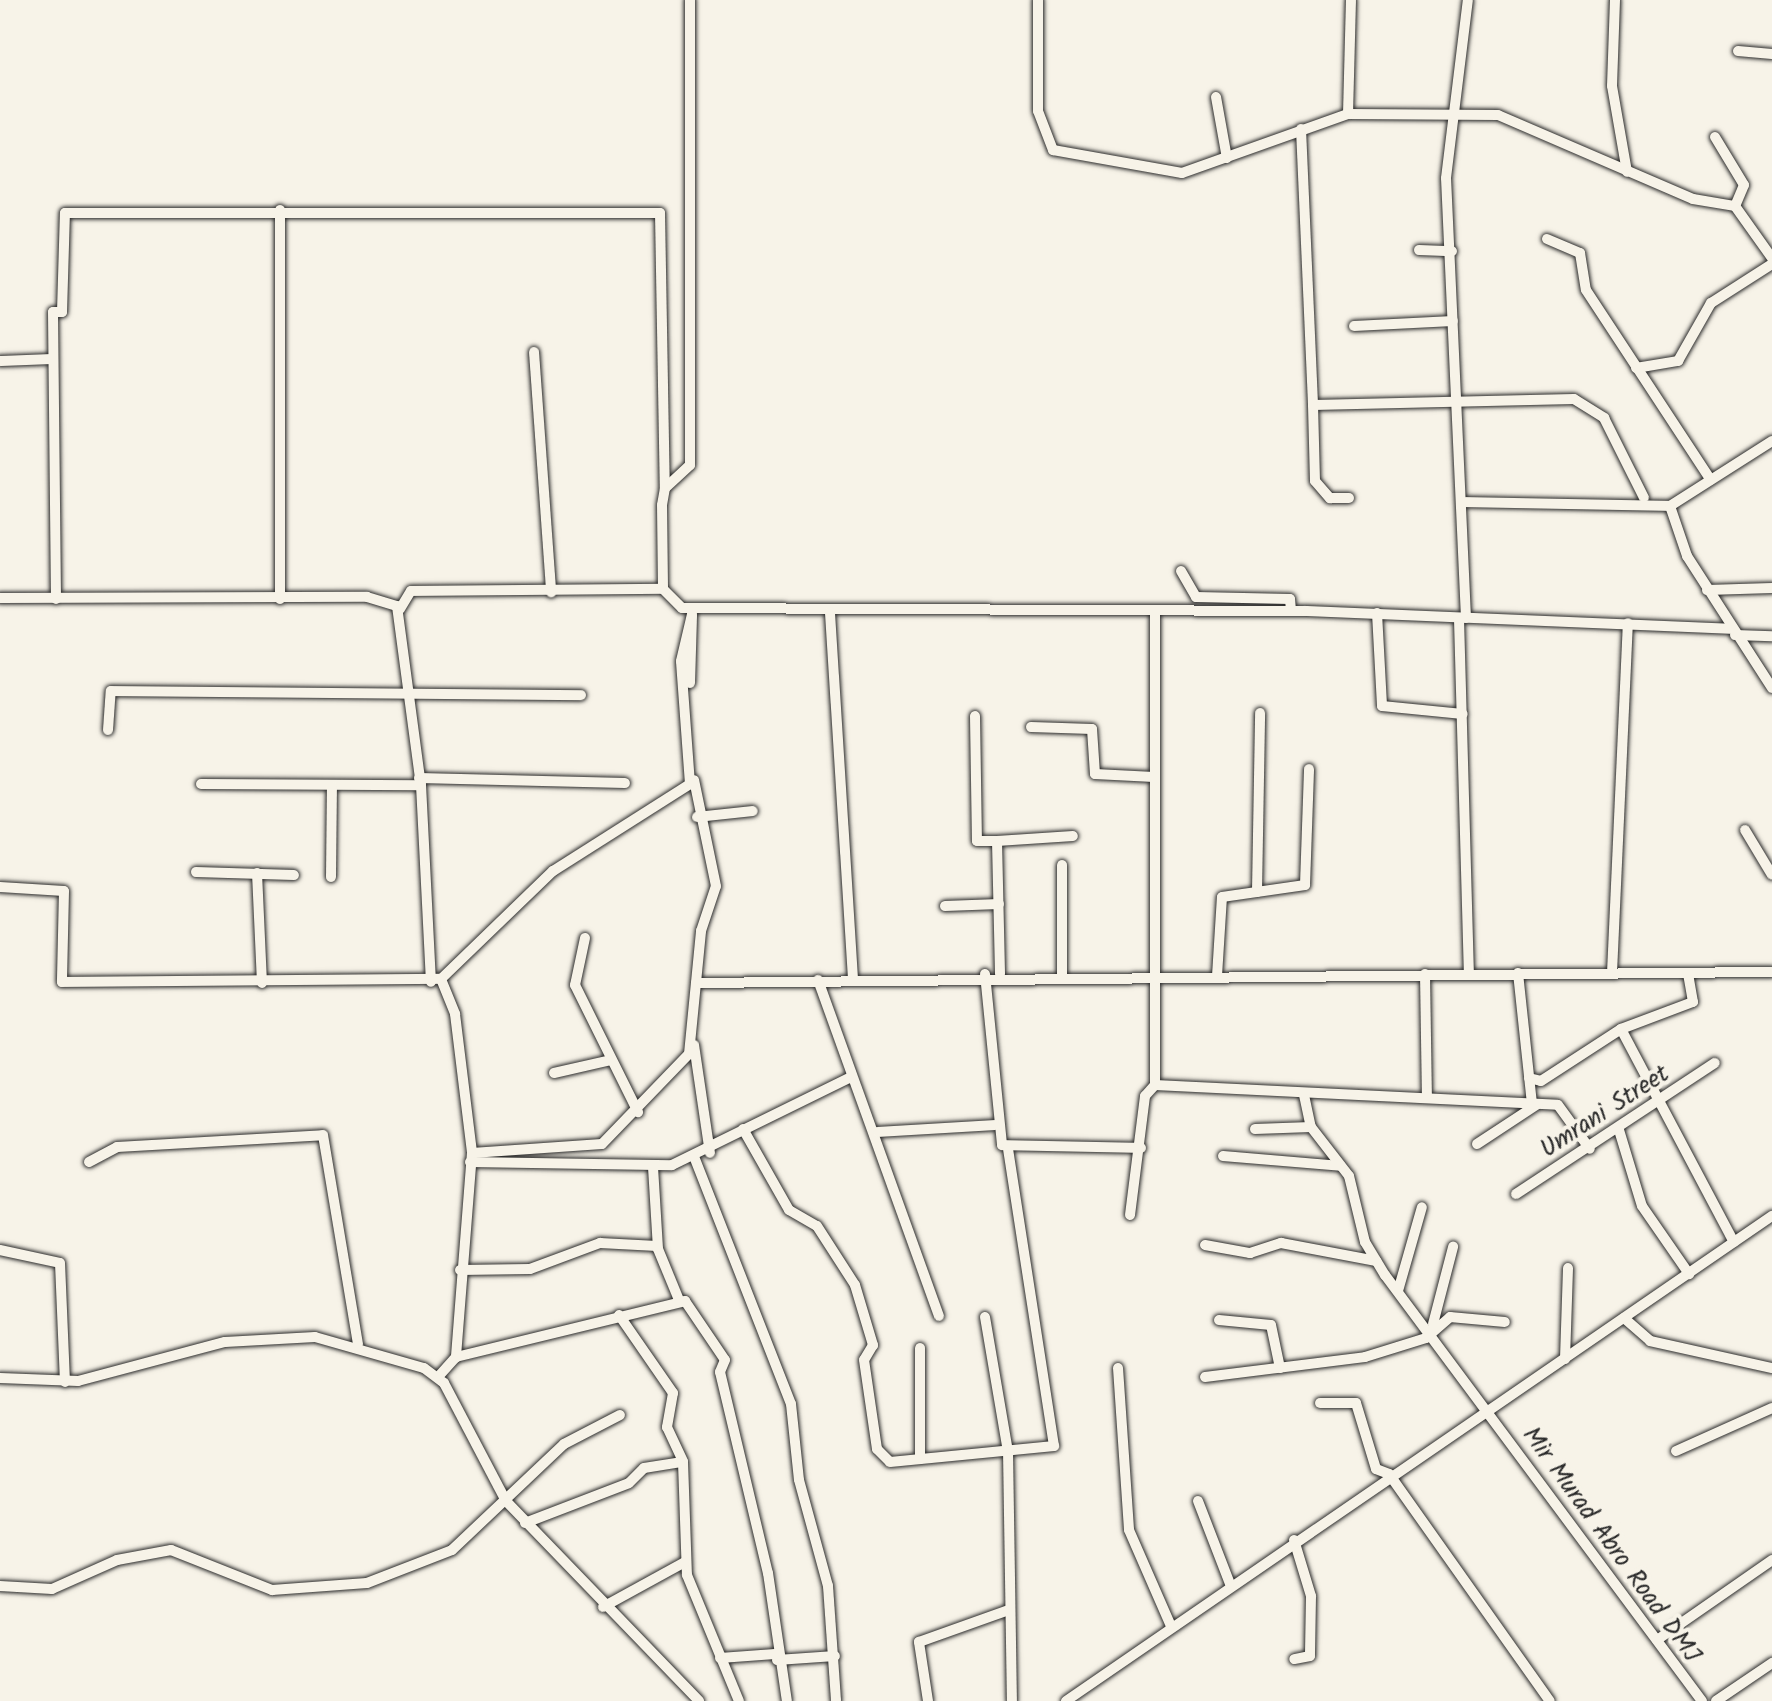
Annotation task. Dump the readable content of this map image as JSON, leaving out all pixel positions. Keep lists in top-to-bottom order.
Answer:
{
  "streets": {
    "street": ["Umrani Street", "Mir Murad Abro Road DMJ"]
  }
}
